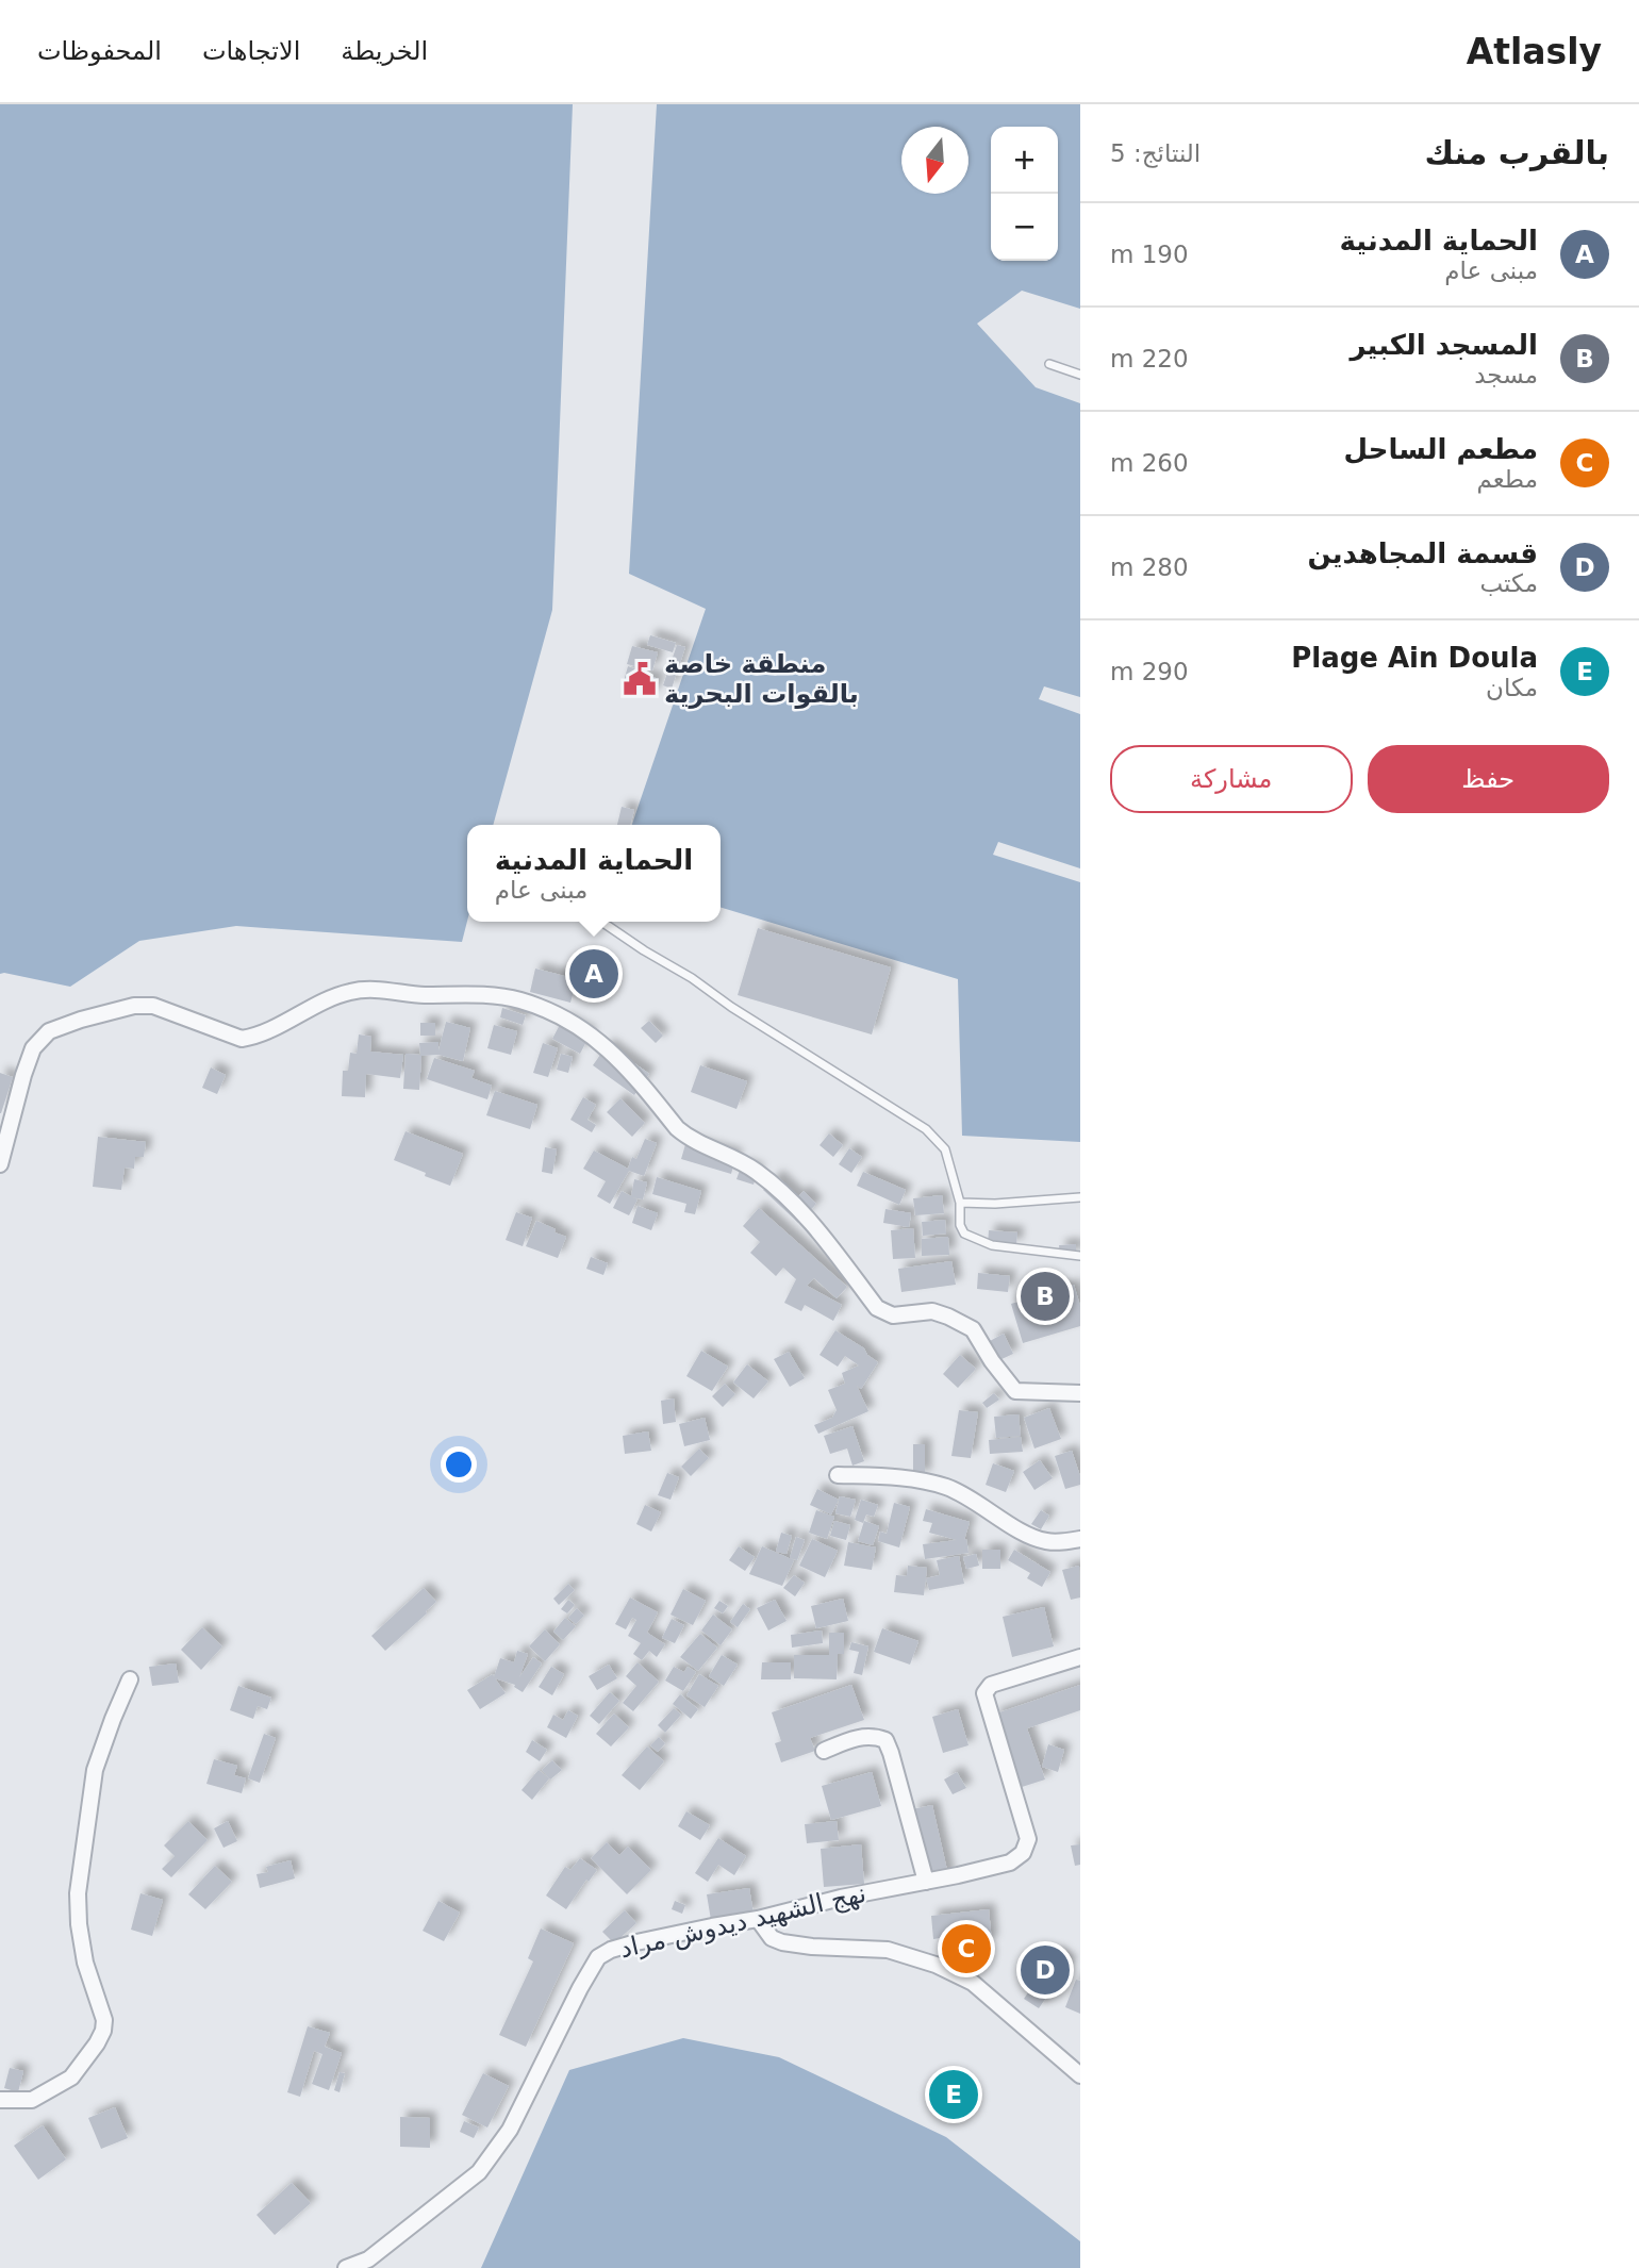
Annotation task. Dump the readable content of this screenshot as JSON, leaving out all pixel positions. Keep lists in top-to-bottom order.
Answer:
{
  "streets": {
    "street": ["نهج الشهيد ديدوش مراد"]
  },
  "places": {
    "public building": ["منطقة خاصة بالقوات البحرية"]
  },
  "north": "bottom",
  "page": {
    "header": "Atlasly",
    "nav": ["الخريطة", "الاتجاهات", "المحفوظات"],
    "heading": ["بالقرب منك", "النتائج: 5"],
    "map_buttons": ["+", "−"],
    "list": [
      {
        "mark": "A",
        "name": "الحماية المدنية",
        "note": "مبنى عام",
        "value": "190 m"
      },
      {
        "mark": "B",
        "name": "المسجد الكبير",
        "note": "مسجد",
        "value": "220 m"
      },
      {
        "mark": "C",
        "name": "مطعم الساحل",
        "note": "مطعم",
        "value": "260 m"
      },
      {
        "mark": "D",
        "name": "قسمة المجاهدين",
        "note": "مكتب",
        "value": "280 m"
      },
      {
        "mark": "E",
        "name": "Plage Ain Doula",
        "note": "مكان",
        "value": "290 m"
      }
    ],
    "buttons": ["حفظ", "مشاركة"],
    "popup": ["الحماية المدنية", "مبنى عام"],
    "pins": [
      "A",
      "B",
      "C",
      "D",
      "E"
    ]
  }
}
